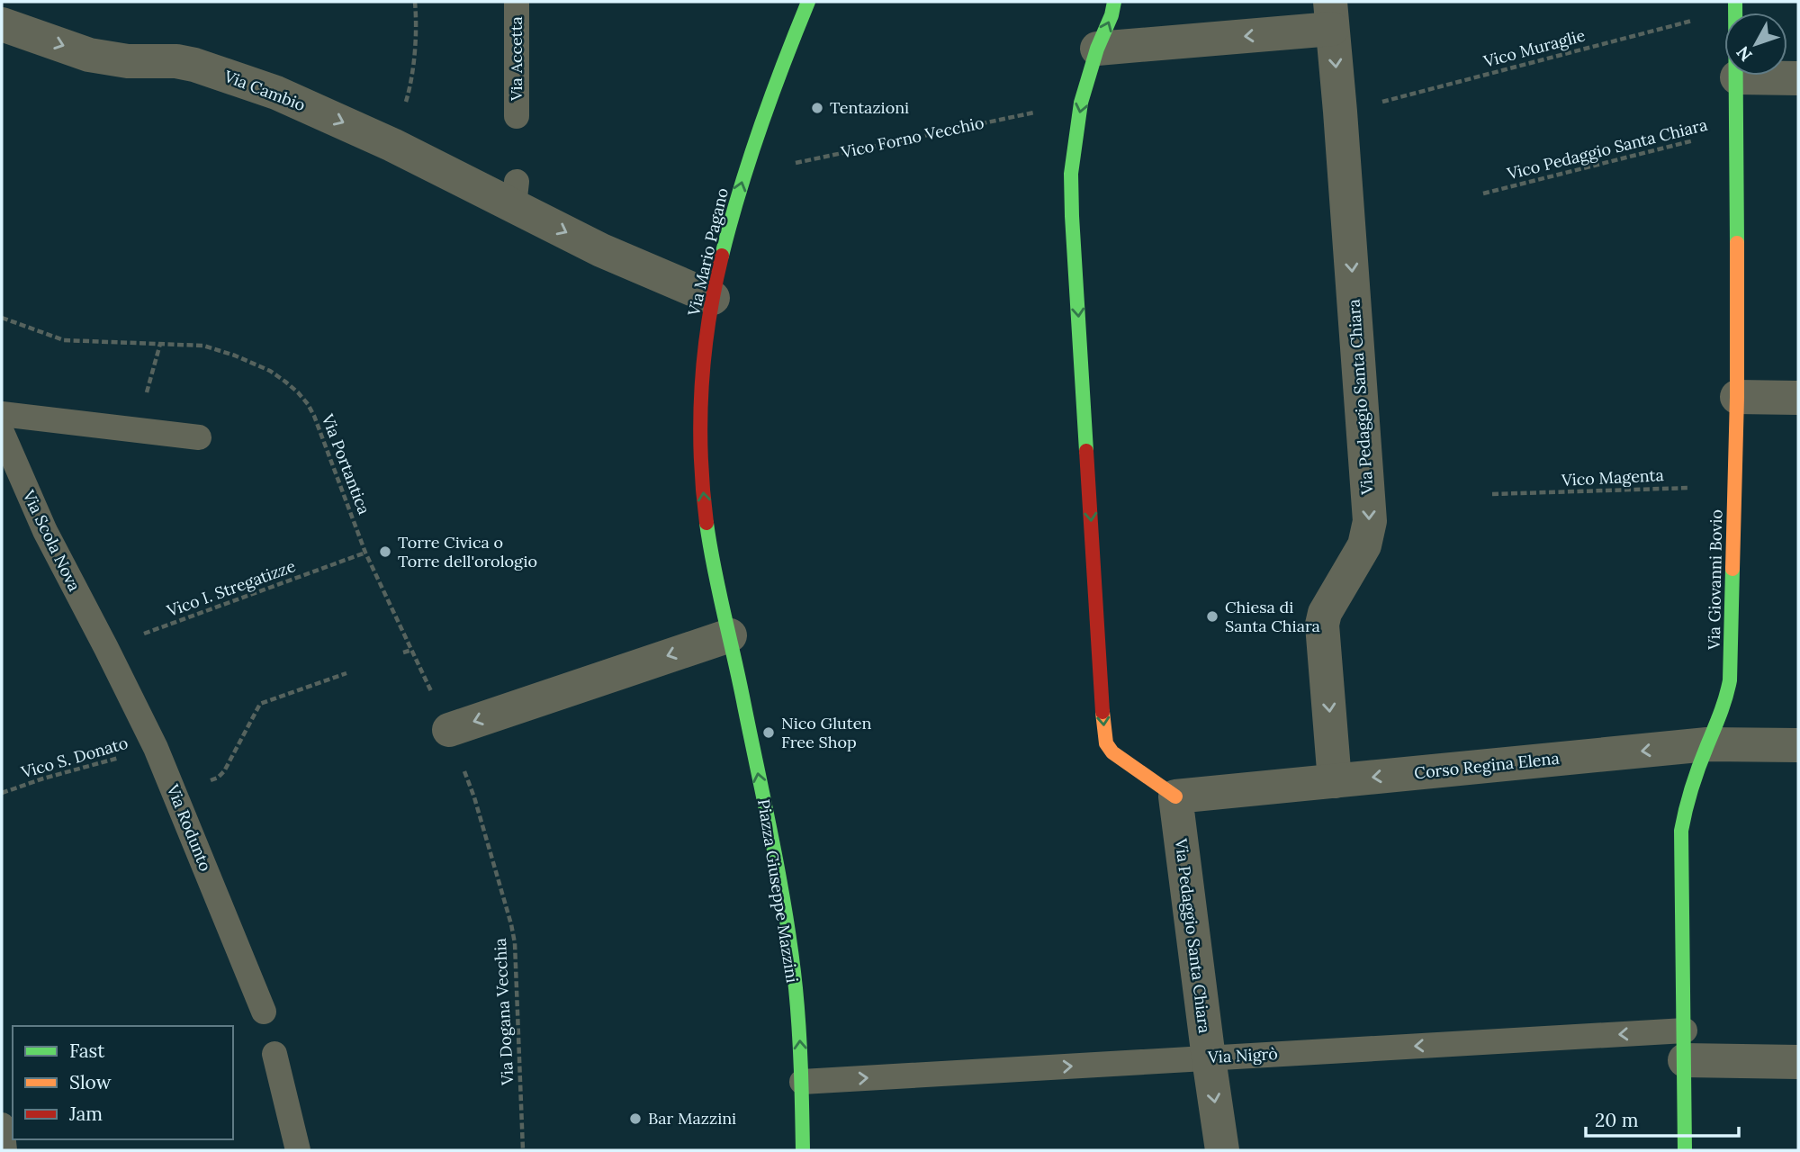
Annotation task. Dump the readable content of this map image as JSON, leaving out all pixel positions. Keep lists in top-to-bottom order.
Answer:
{
  "streets": {
    "street": [
      "Via Cambio",
      "Via Mario Pagano",
      "Via Pedaggio Santa Chiara",
      "Via Giovanni Bovio",
      "Corso Regina Elena",
      "Piazza Giuseppe Mazzini",
      "Via Nigrò"
    ],
    "lane": ["Via Accetta", "Via Scola Nova", "Via Rodunto"],
    "path": [
      "Vico Muraglie",
      "Vico Forno Vecchio",
      "Vico Pedaggio Santa Chiara",
      "Via Portantica",
      "Vico Magenta",
      "Vico I. Stregatizze",
      "Vico S. Donato",
      "Via Dogana Vecchia"
    ]
  },
  "crossings": [
    ["Vico Muraglie", "Via Pedaggio Santa Chiara"],
    ["Vico Muraglie", "Via Giovanni Bovio"],
    ["Via Cambio", "Via Mario Pagano"],
    ["Vico Forno Vecchio", "Via Mario Pagano"],
    ["Vico Pedaggio Santa Chiara", "Via Giovanni Bovio"],
    ["Via Mario Pagano", "Piazza Giuseppe Mazzini"],
    ["Via Pedaggio Santa Chiara", "Corso Regina Elena"],
    ["Via Pedaggio Santa Chiara", "Via Nigrò"],
    ["Via Portantica", "Vico I. Stregatizze"],
    ["Vico Magenta", "Via Giovanni Bovio"],
    ["Via Scola Nova", "Vico I. Stregatizze"],
    ["Via Scola Nova", "Via Rodunto"],
    ["Via Giovanni Bovio", "Corso Regina Elena"],
    ["Via Giovanni Bovio", "Via Nigrò"],
    ["Vico I. Stregatizze", "Via Rodunto"],
    ["Vico S. Donato", "Via Rodunto"],
    ["Piazza Giuseppe Mazzini", "Via Nigrò"]
  ],
  "one_way": [
    "Via Cambio",
    "Via Mario Pagano",
    "Corso Regina Elena",
    "Piazza Giuseppe Mazzini"
  ],
  "places": [
    "Tentazioni",
    "Torre Civica o Torre dell'orologio",
    "Chiesa di Santa Chiara",
    "Nico Gluten Free Shop",
    "Bar Mazzini"
  ],
  "legend": ["Fast", "Slow", "Jam"],
  "scale_bar": "20 m",
  "north": "bottom left"
}
